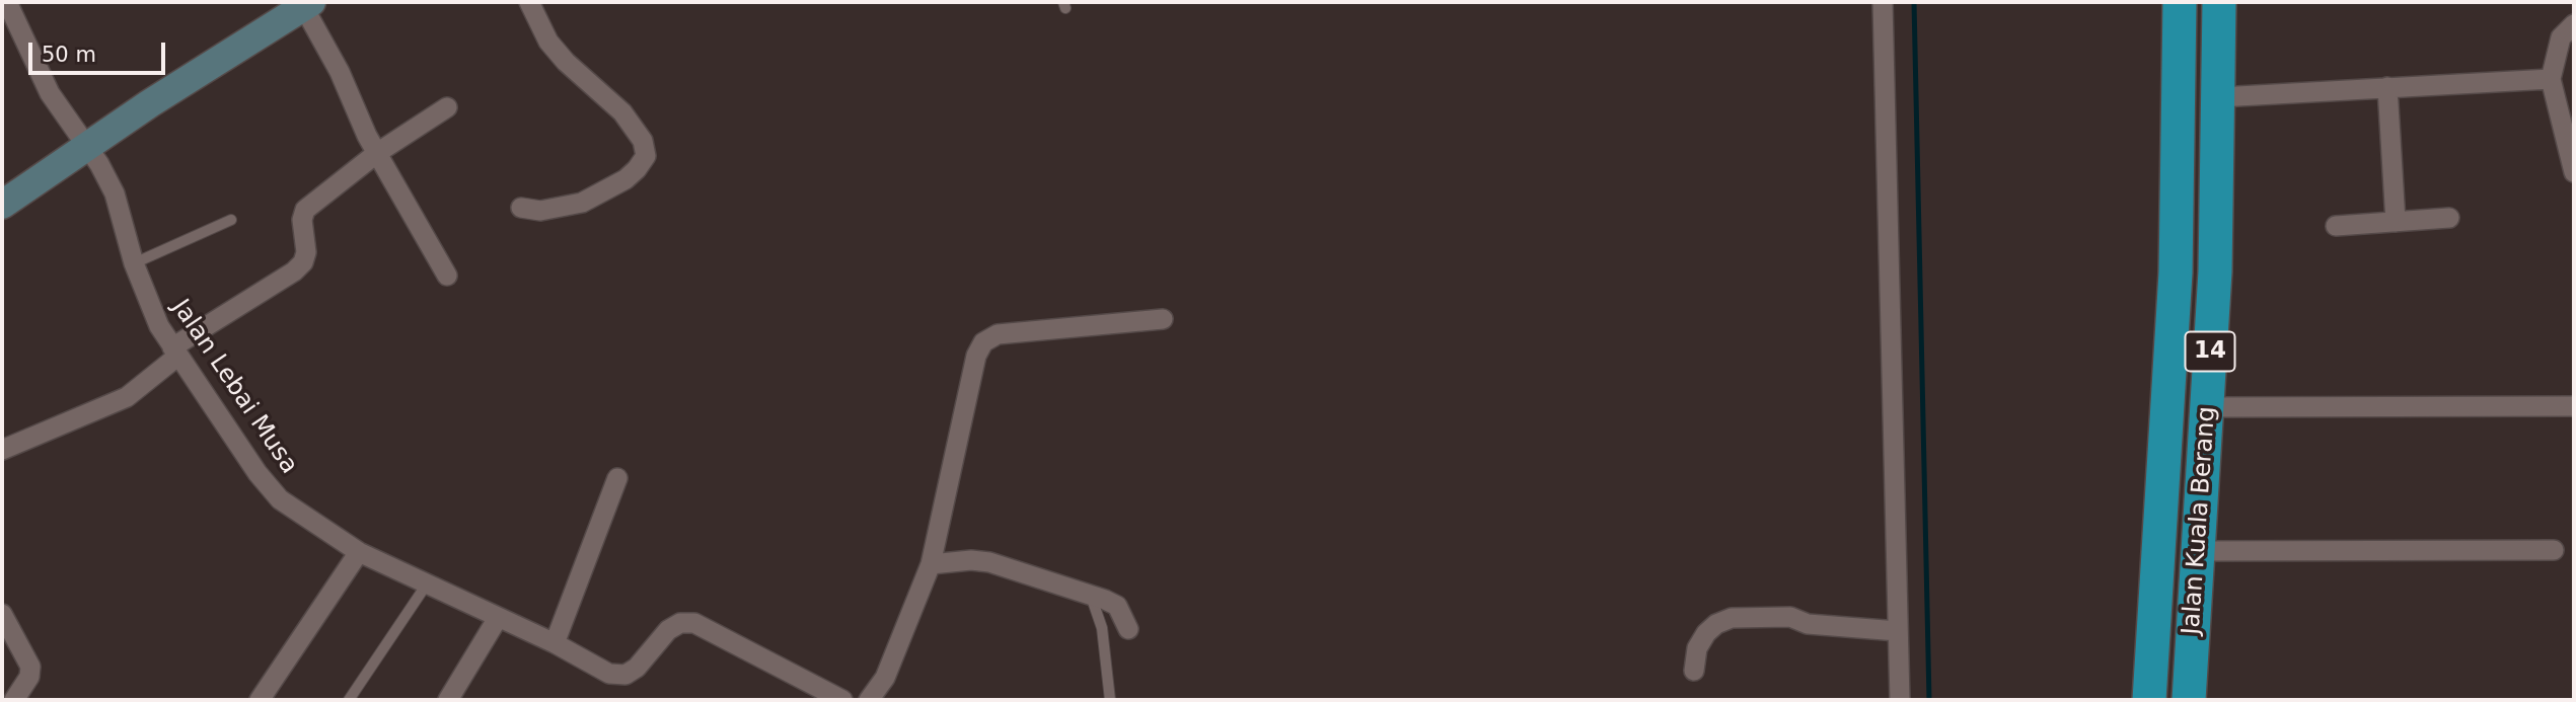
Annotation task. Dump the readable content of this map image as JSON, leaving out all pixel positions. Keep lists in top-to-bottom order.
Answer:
{
  "streets": {
    "highway": ["14", "Jalan Kuala Berang"],
    "street": ["Jalan Lebai Musa"]
  },
  "scale_bar": "50 m"
}
